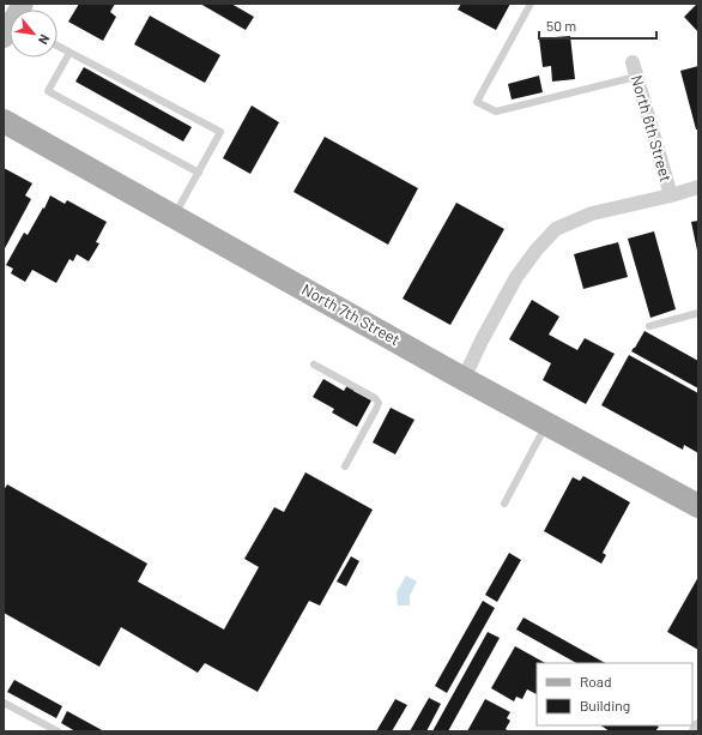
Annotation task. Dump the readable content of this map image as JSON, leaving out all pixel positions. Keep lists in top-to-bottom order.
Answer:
{
  "streets": {
    "main road": ["North 7th Street"],
    "street": ["North 6th Street"]
  },
  "legend": ["Road", "Building"],
  "scale_bar": "50 m",
  "north": "bottom right"
}
